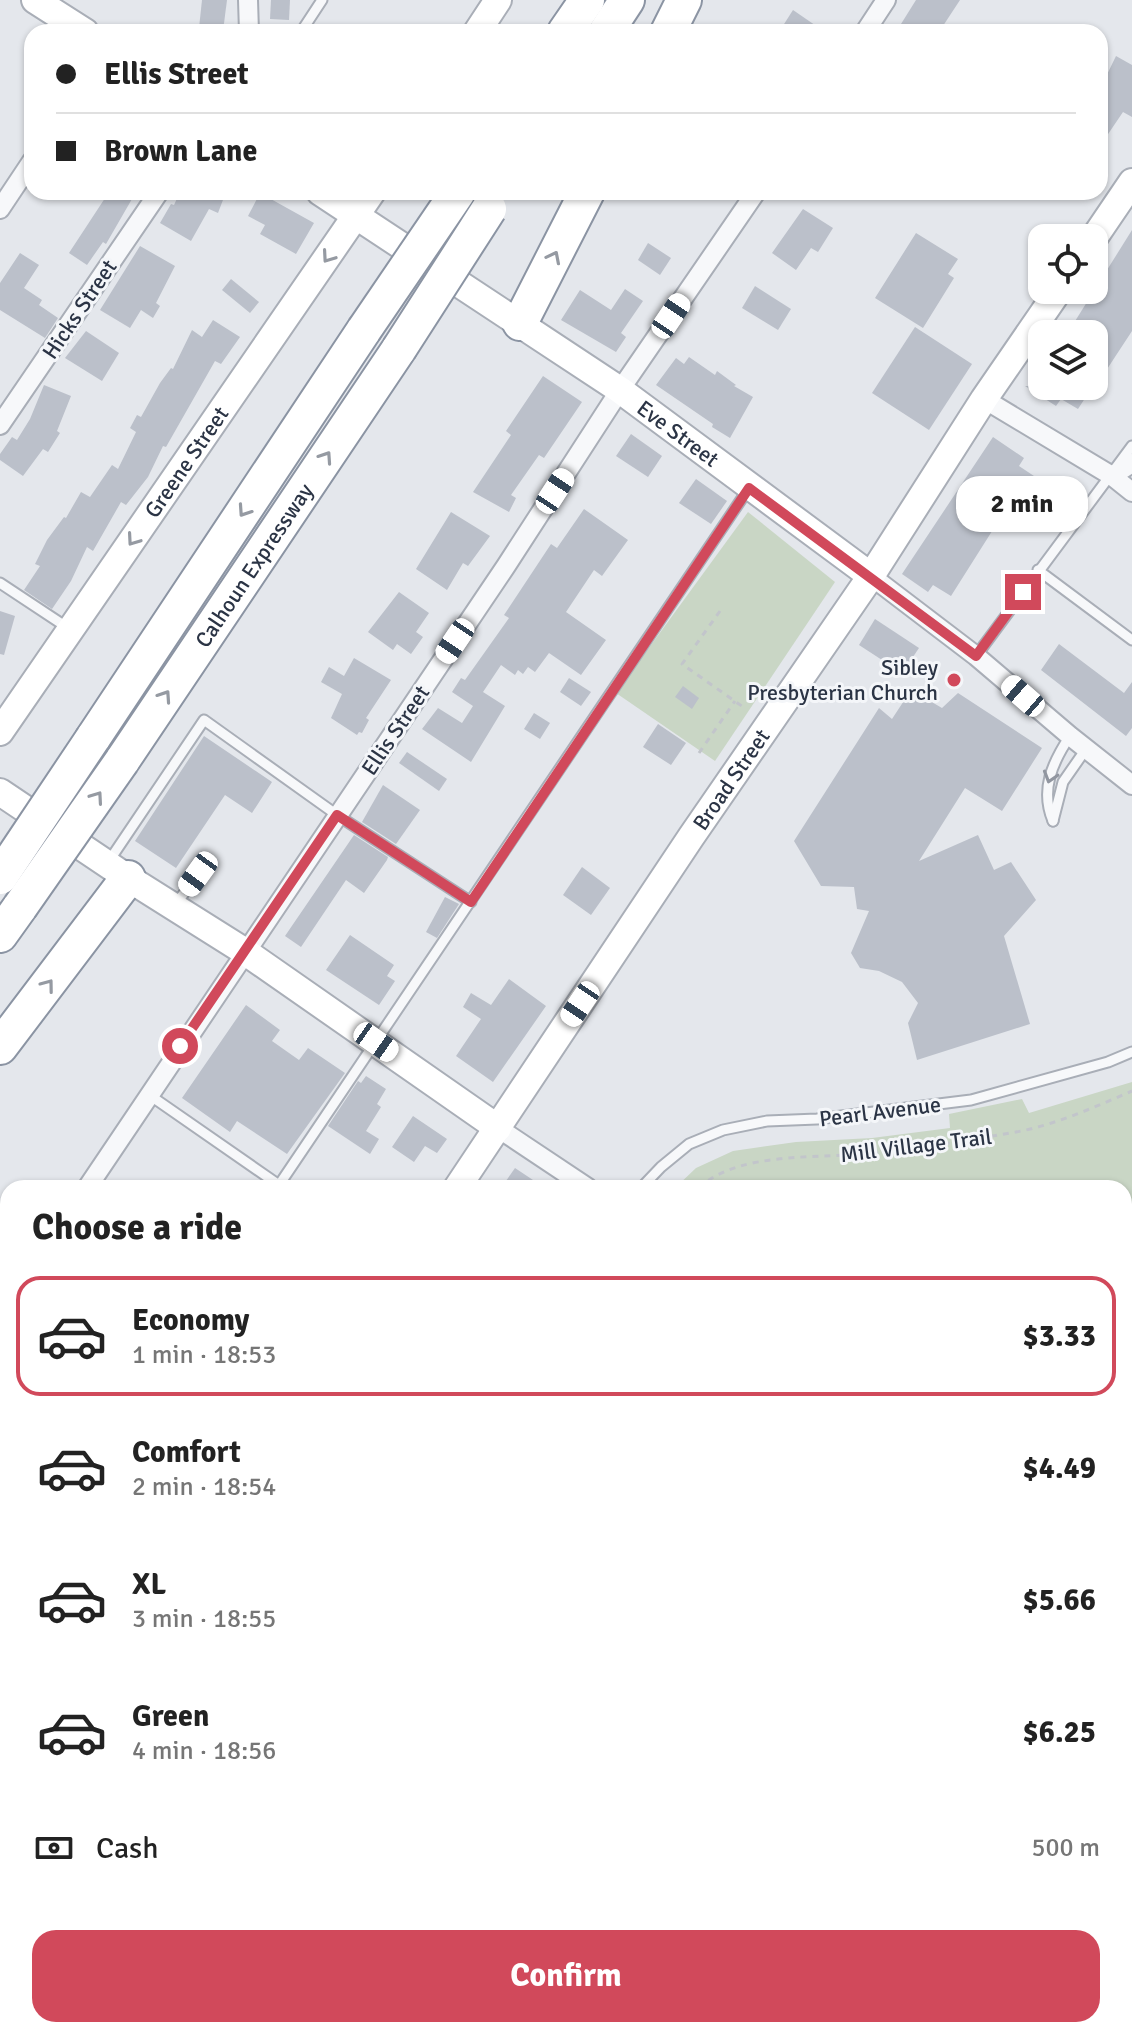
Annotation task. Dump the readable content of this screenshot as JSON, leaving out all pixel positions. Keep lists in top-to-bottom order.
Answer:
{
  "streets": {
    "highway": ["Calhoun Expressway"],
    "street": [
      "Hicks Street",
      "Eve Street",
      "Greene Street",
      "Ellis Street",
      "Broad Street"
    ],
    "lane": ["Pearl Avenue"],
    "path": ["Mill Village Trail"]
  },
  "crossings": [
    ["Eve Street", "Greene Street"],
    ["Eve Street", "Ellis Street"],
    ["Eve Street", "Broad Street"]
  ],
  "one_way": ["Greene Street"],
  "places": ["Sibley Presbyterian Church"],
  "page": {
    "banner": ["Ellis Street", "Brown Lane"],
    "bubble": "2 min",
    "heading": "Choose a ride",
    "list": [
      {
        "name": "Economy",
        "note": "1 min · 18:53",
        "value": "$3.33"
      },
      {
        "name": "Comfort",
        "note": "2 min · 18:54",
        "value": "$4.49"
      },
      {
        "name": "XL",
        "note": "3 min · 18:55",
        "value": "$5.66"
      },
      {
        "name": "Green",
        "note": "4 min · 18:56",
        "value": "$6.25"
      }
    ],
    "pay": ["Cash", "500 m"],
    "buttons": "Confirm"
  }
}
